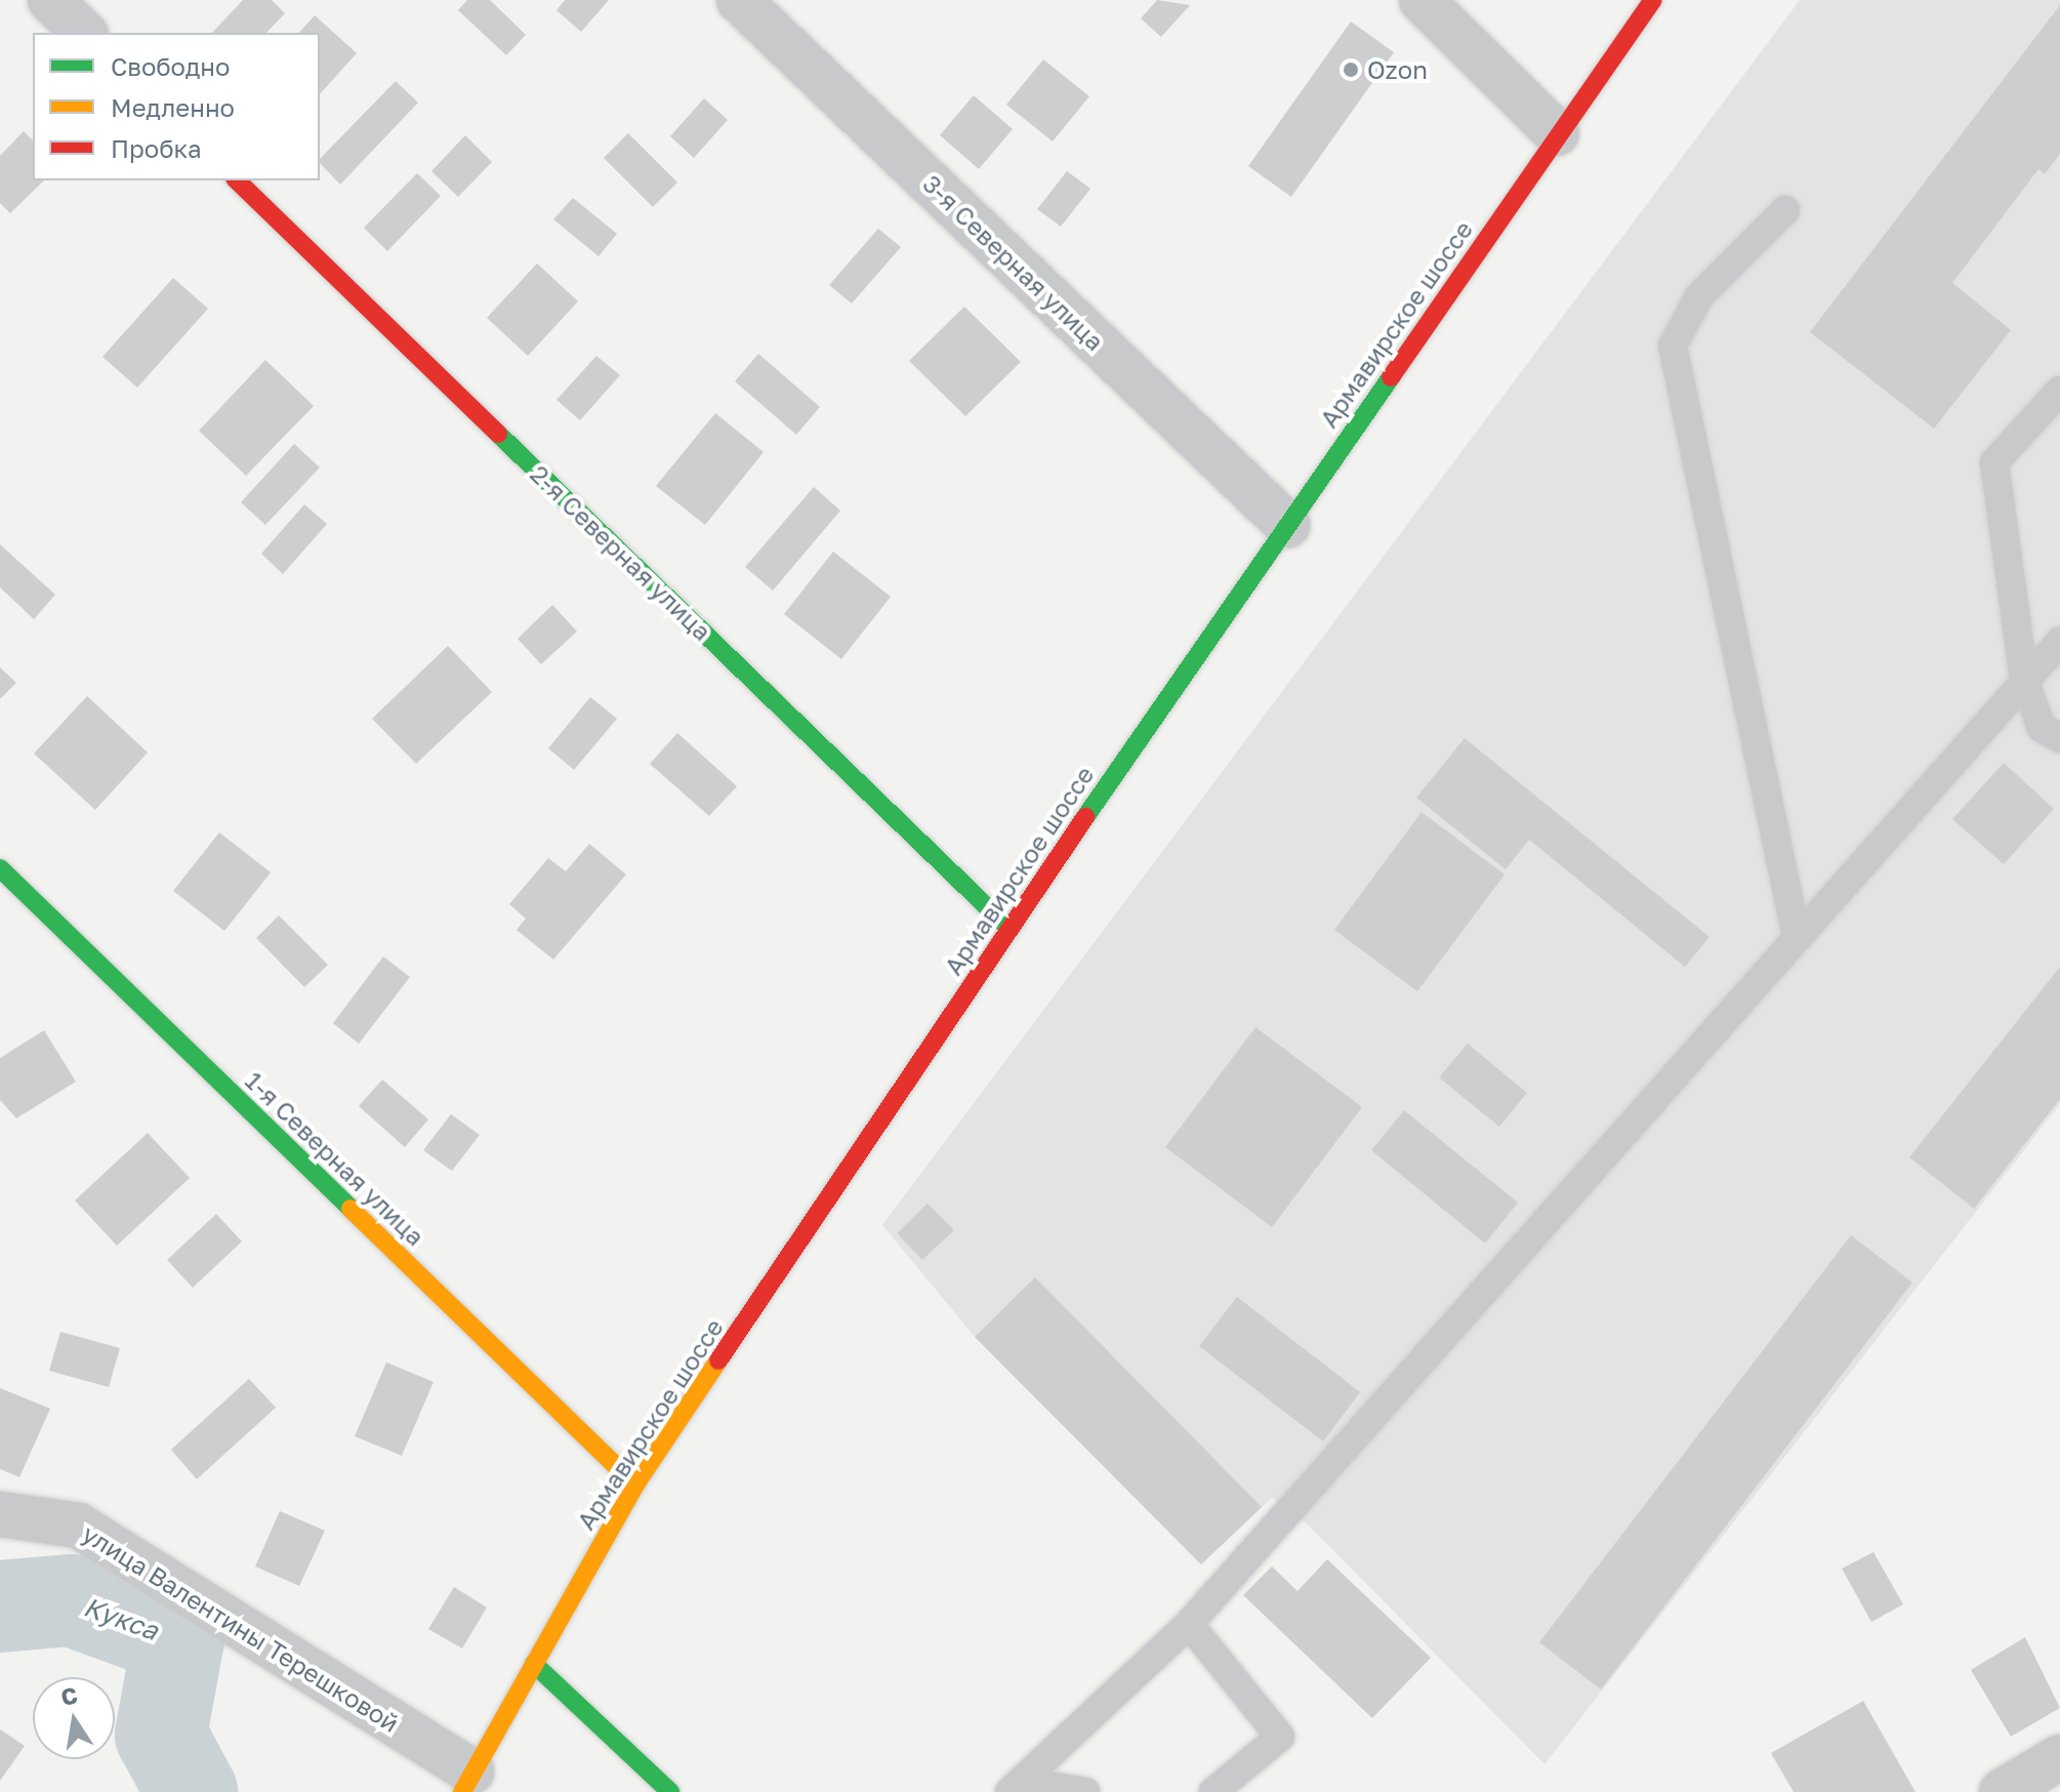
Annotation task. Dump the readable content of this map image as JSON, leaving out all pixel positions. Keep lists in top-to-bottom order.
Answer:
{
  "streets": {
    "main road": ["Армавирское шоссе", "2-я Северная улица", "1-я Северная улица"],
    "street": ["3-я Северная улица", "улица Валентины Терешковой"]
  },
  "crossings": [
    ["3-я Северная улица", "Армавирское шоссе"],
    ["Армавирское шоссе", "2-я Северная улица"],
    ["Армавирское шоссе", "1-я Северная улица"],
    ["Армавирское шоссе", "улица Валентины Терешковой"]
  ],
  "water": ["Кукса"],
  "places": ["Ozon"],
  "legend": ["Свободно", "Медленно", "Пробка"],
  "north": "top"
}
